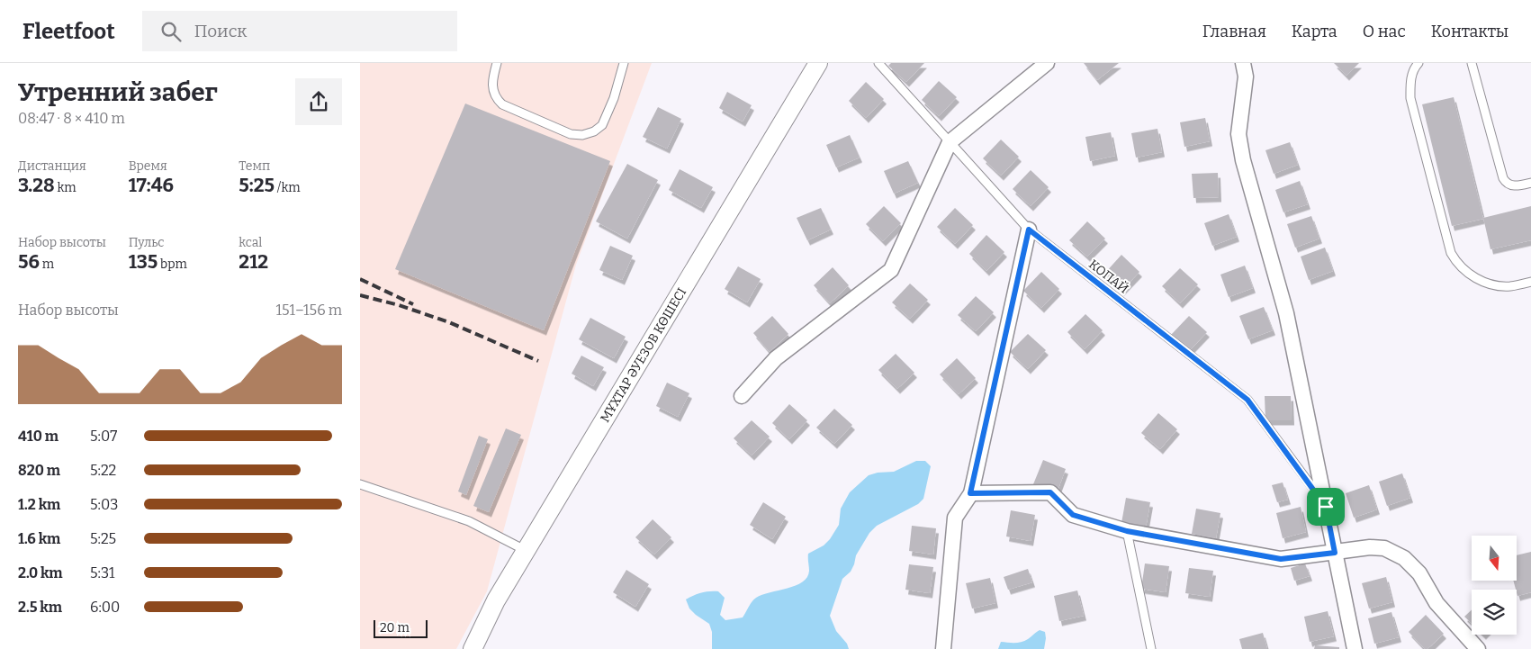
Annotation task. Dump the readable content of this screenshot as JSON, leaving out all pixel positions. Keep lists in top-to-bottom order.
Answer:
{
  "streets": {
    "street": ["МҰХТАР ӘУЕЗОВ КӨШЕСІ"],
    "lane": ["КОПАЙ"]
  },
  "scale_bar": "20 m",
  "north": "bottom",
  "page": {
    "header": "Fleetfoot",
    "search": "Поиск",
    "nav": [
      "Главная",
      "Карта",
      "О нас",
      "Контакты"
    ],
    "heading": ["Утренний забег", "08:47 · 8 × 410 m"],
    "stats": [
      ["Дистанция", "3.28 km"],
      ["Время", "17:46"],
      ["Темп", "5:25 /km"],
      ["Набор высоты", "56 m"],
      ["Пульс", "135 bpm"],
      ["kcal", "212"]
    ],
    "chart": ["Набор высоты", "151–156 m"],
    "list": [
      {
        "name": "410 m",
        "note": "5:07"
      },
      {
        "name": "820 m",
        "note": "5:22"
      },
      {
        "name": "1.2 km",
        "note": "5:03"
      },
      {
        "name": "1.6 km",
        "note": "5:25"
      },
      {
        "name": "2.0 km",
        "note": "5:31"
      },
      {
        "name": "2.5 km",
        "note": "6:00"
      }
    ],
    "scale": "20 m"
  }
}
